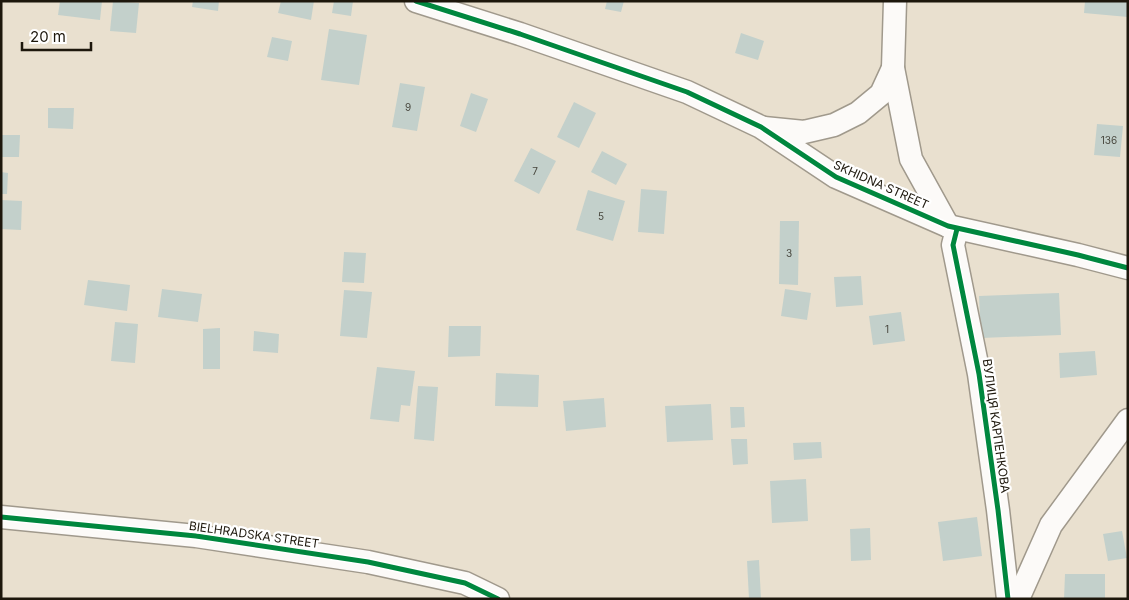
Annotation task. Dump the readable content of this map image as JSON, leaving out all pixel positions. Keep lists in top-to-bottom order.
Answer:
{
  "streets": {
    "street": ["SKHIDNA STREET", "ВУЛИЦЯ КАРПЕНКОВА", "BIELHRADSKA STREET"]
  },
  "crossings": [
    ["SKHIDNA STREET", "ВУЛИЦЯ КАРПЕНКОВА"]
  ],
  "house_numbers": [
    "9",
    "136",
    "7",
    "5",
    "3",
    "1"
  ],
  "scale_bar": "20 m"
}
